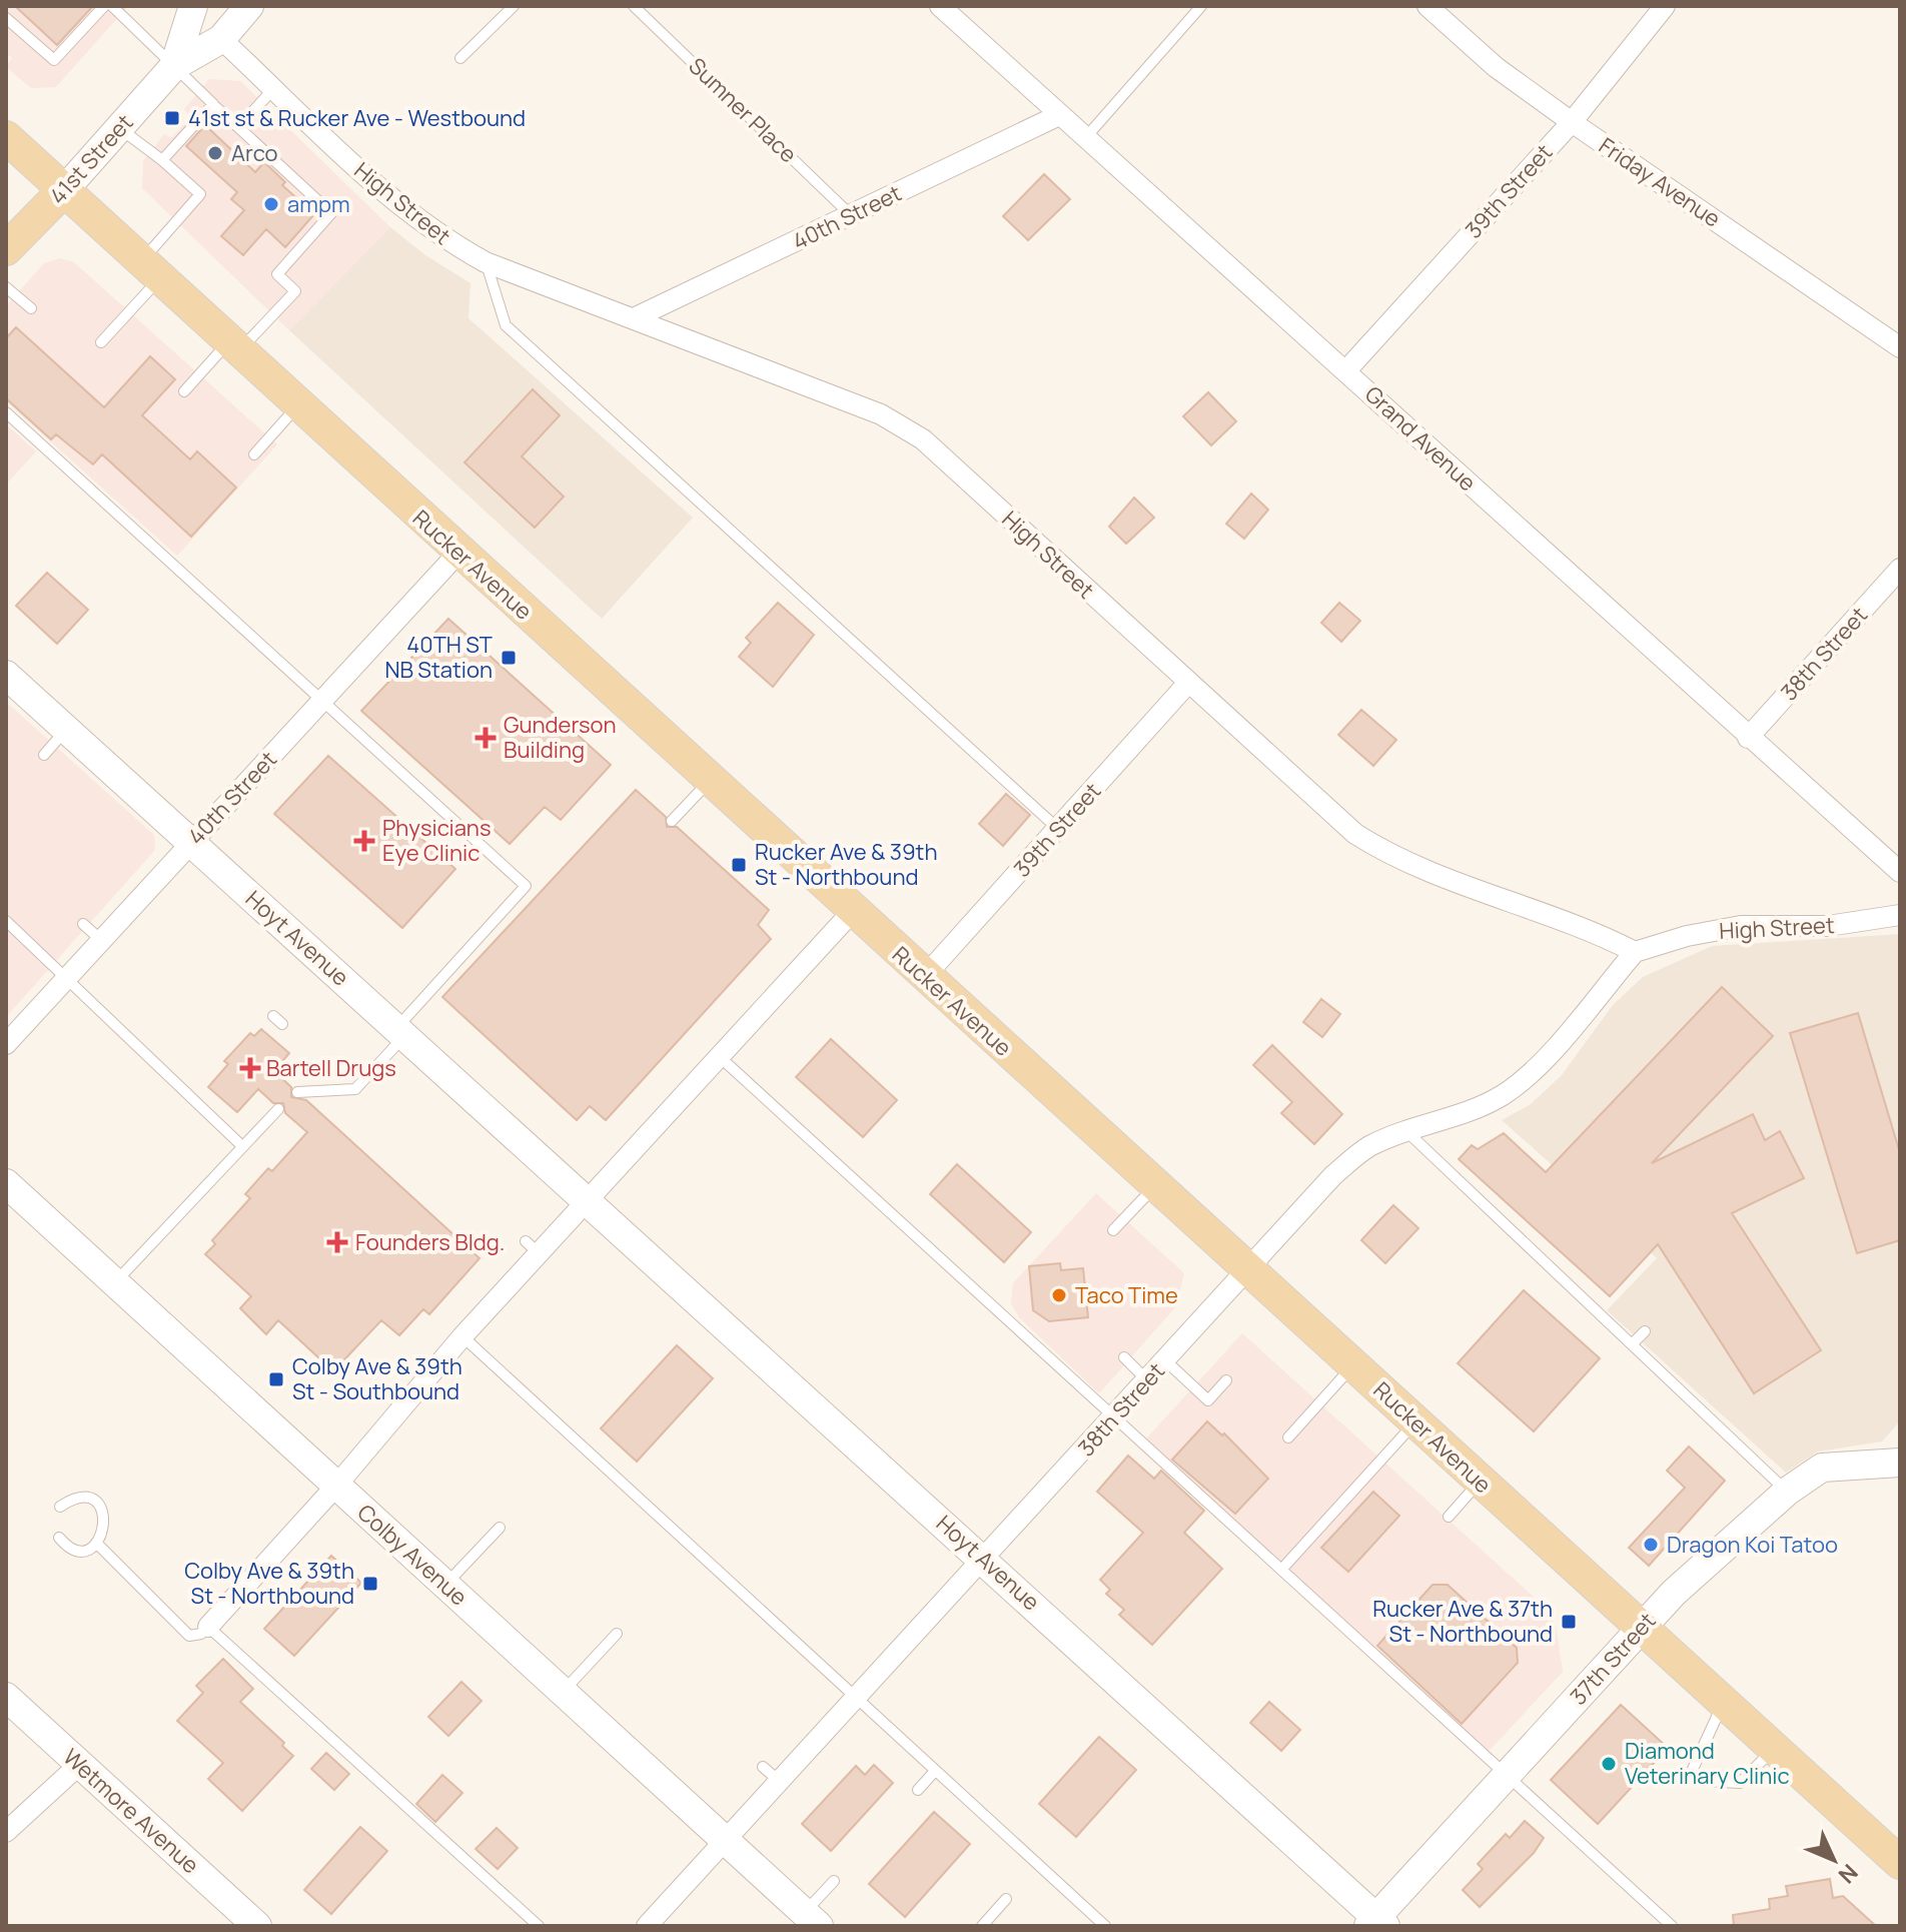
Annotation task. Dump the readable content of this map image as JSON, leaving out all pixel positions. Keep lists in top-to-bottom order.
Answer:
{
  "streets": {
    "main road": ["41st Street", "Rucker Avenue"],
    "street": [
      "Friday Avenue",
      "39th Street",
      "High Street",
      "40th Street",
      "Grand Avenue",
      "38th Street",
      "Hoyt Avenue",
      "Colby Avenue",
      "37th Street",
      "Wetmore Avenue"
    ],
    "lane": ["Sumner Place"]
  },
  "crossings": [
    ["Sumner Place", "40th Street"],
    ["41st Street", "High Street"],
    ["41st Street", "Rucker Avenue"],
    ["Friday Avenue", "39th Street"],
    ["39th Street", "High Street"],
    ["39th Street", "Grand Avenue"],
    ["39th Street", "Rucker Avenue"],
    ["High Street", "40th Street"],
    ["High Street", "38th Street"],
    ["40th Street", "Grand Avenue"],
    ["40th Street", "Rucker Avenue"],
    ["40th Street", "Hoyt Avenue"],
    ["Grand Avenue", "38th Street"],
    ["Rucker Avenue", "38th Street"],
    ["Rucker Avenue", "37th Street"],
    ["38th Street", "Hoyt Avenue"],
    ["38th Street", "Colby Avenue"],
    ["Hoyt Avenue", "37th Street"]
  ],
  "places": {
    "transit": [
      "41st st & Rucker Ave - Westbound",
      "40TH ST NB Station",
      "Rucker Ave & 39th St - Northbound",
      "Colby Ave & 39th St - Southbound",
      "Colby Ave & 39th St - Northbound",
      "Rucker Ave & 37th St - Northbound"
    ],
    "other": [
      "Arco",
      "ampm",
      "Taco Time",
      "Dragon Koi Tatoo",
      "Diamond Veterinary Clinic"
    ],
    "health": [
      "Gunderson Building",
      "Physicians Eye Clinic",
      "Bartell Drugs",
      "Founders Bldg."
    ]
  },
  "north": "bottom right"
}
